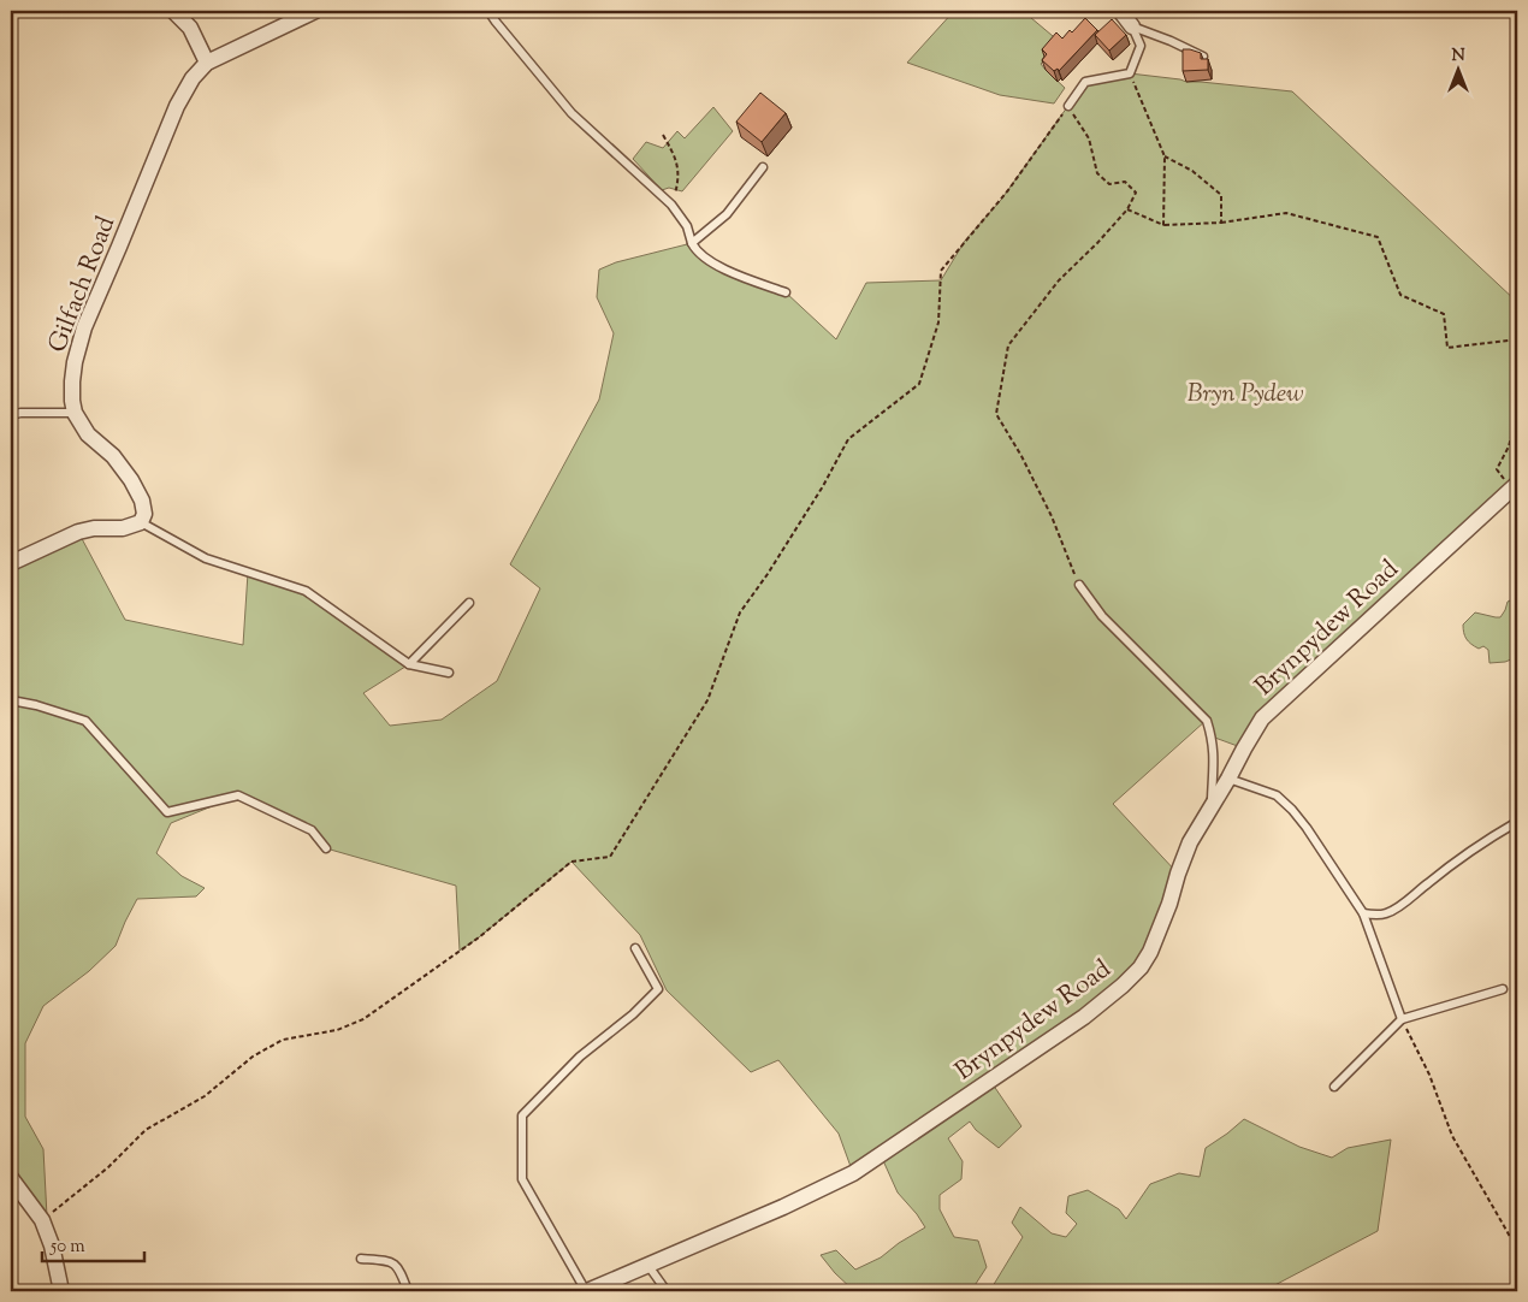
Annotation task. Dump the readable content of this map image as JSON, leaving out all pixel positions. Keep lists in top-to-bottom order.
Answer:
{
  "streets": {
    "street": ["Gilfach Road", "Brynpydew Road"]
  },
  "parks": ["Bryn Pydew"],
  "scale_bar": "50 m",
  "north": "top"
}
